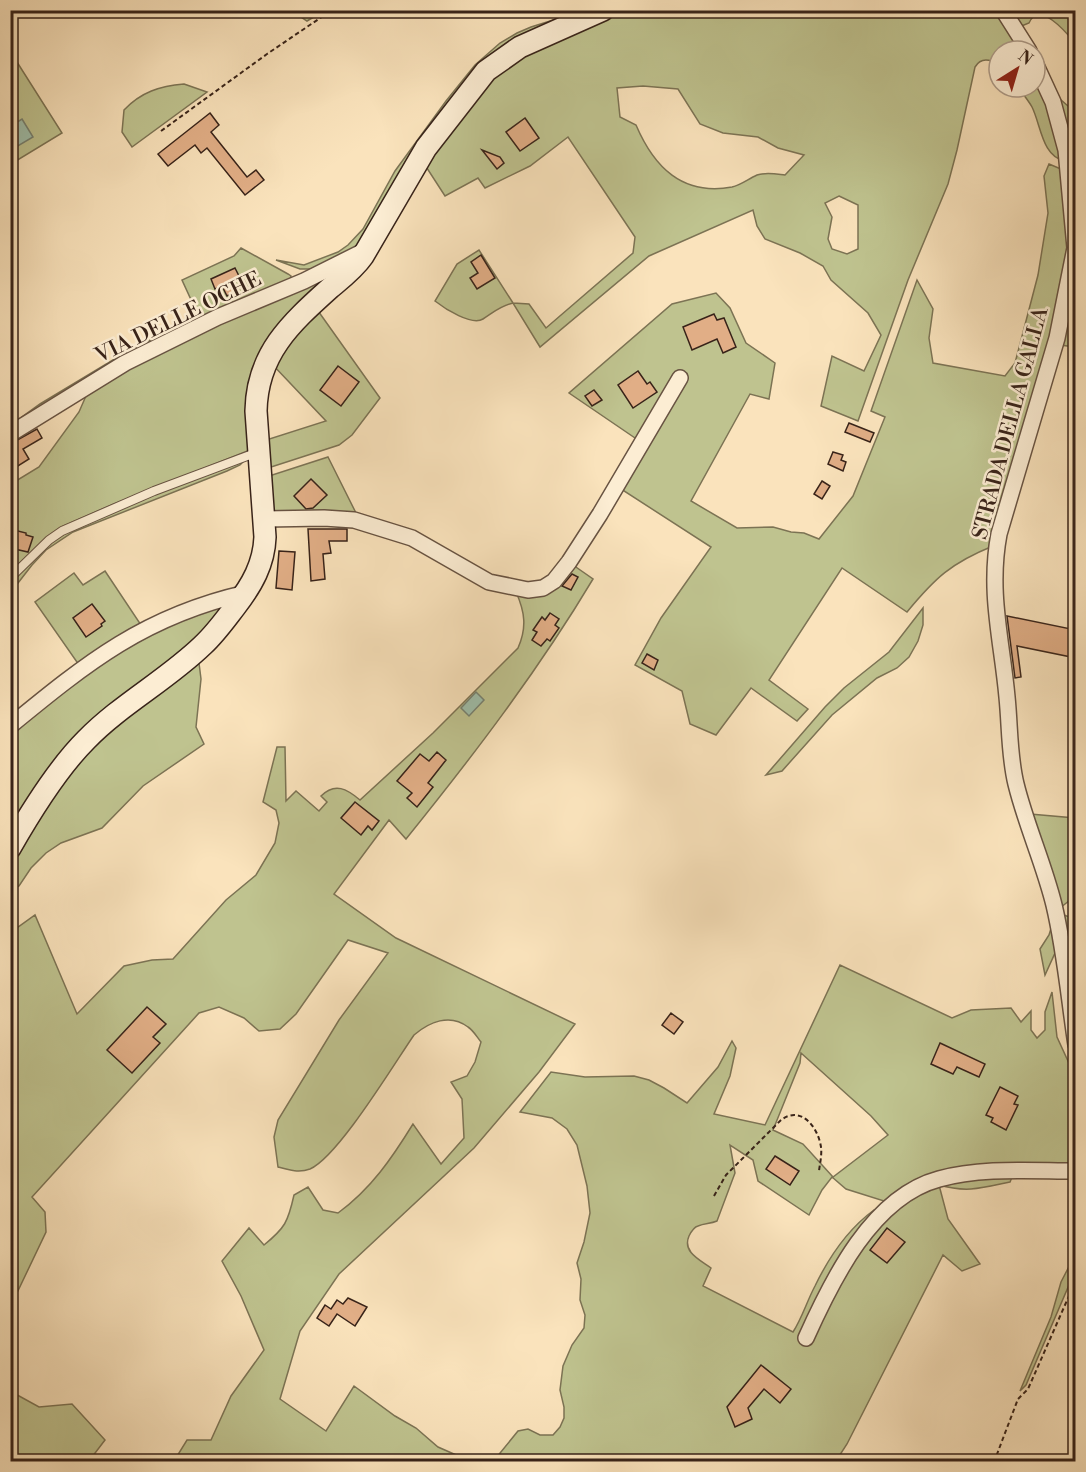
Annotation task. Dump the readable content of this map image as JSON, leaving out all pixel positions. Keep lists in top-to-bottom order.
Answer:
{
  "streets": {
    "street": ["VIA DELLE OCHE", "STRADA DELLA GALLA"]
  },
  "north": "top right"
}
